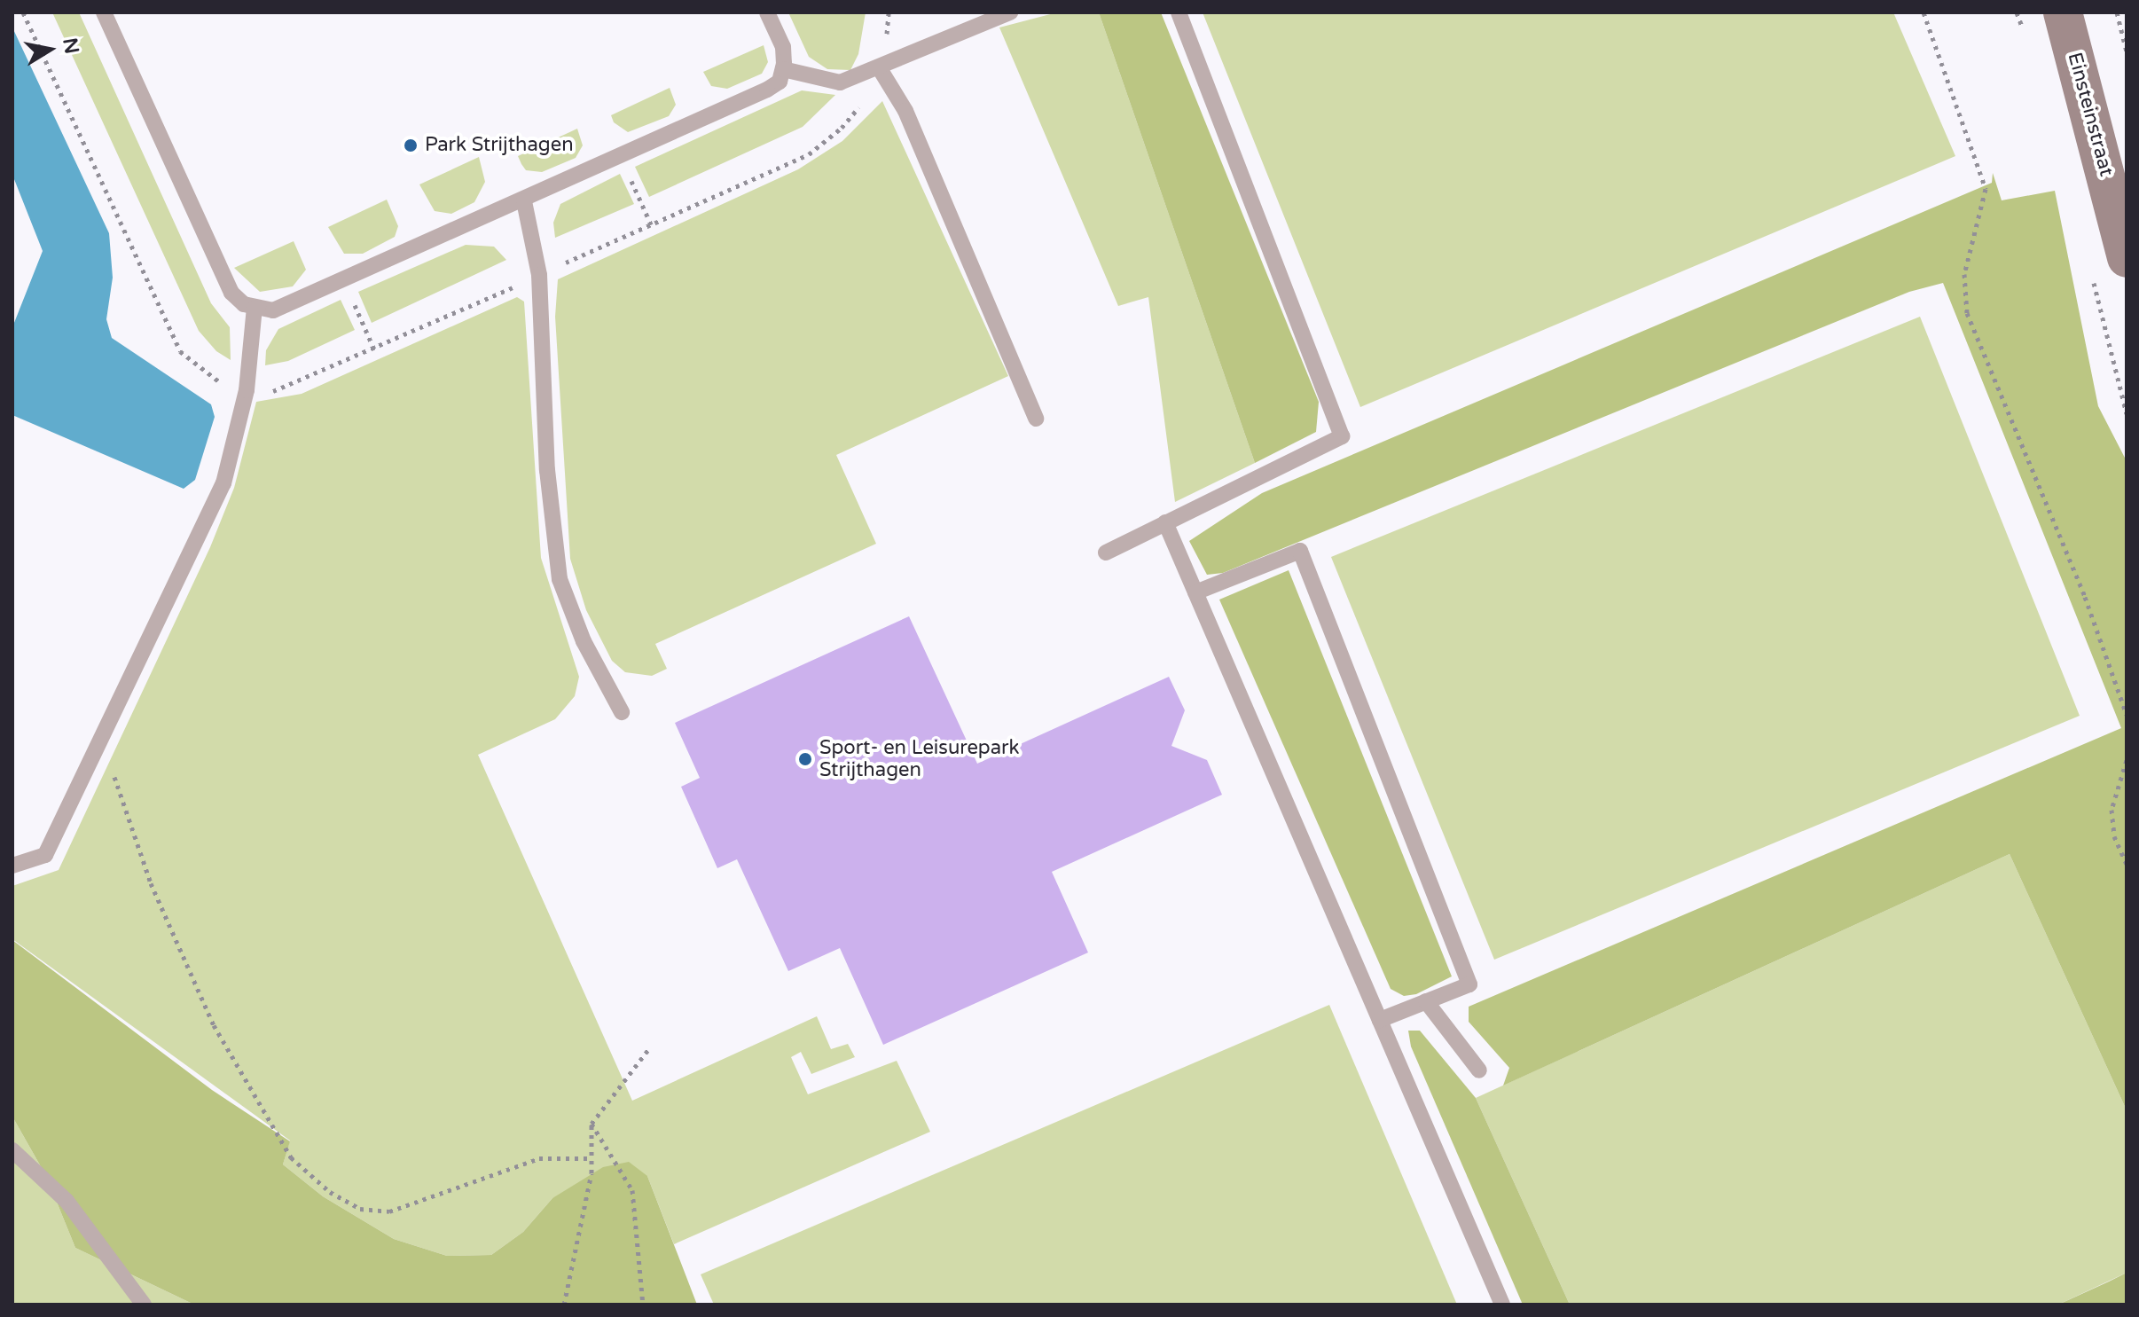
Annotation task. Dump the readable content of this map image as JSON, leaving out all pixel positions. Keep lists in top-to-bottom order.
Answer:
{
  "streets": {
    "main road": ["Einsteinstraat"]
  },
  "places": ["Park Strijthagen", "Sport- en Leisurepark Strijthagen"],
  "north": "right"
}
